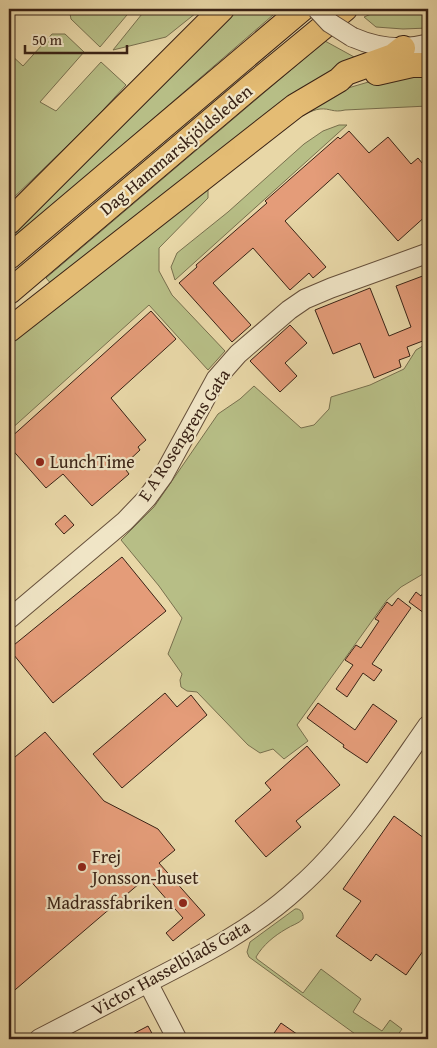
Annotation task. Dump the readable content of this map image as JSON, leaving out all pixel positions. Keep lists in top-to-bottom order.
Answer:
{
  "streets": {
    "main road": ["Dag Hammarskjöldsleden"],
    "street": ["E A Rosengrens Gata", "Victor Hasselblads Gata"]
  },
  "places": ["LunchTime", "Frej Jonsson-huset", "Madrassfabriken"],
  "scale_bar": "50 m"
}
